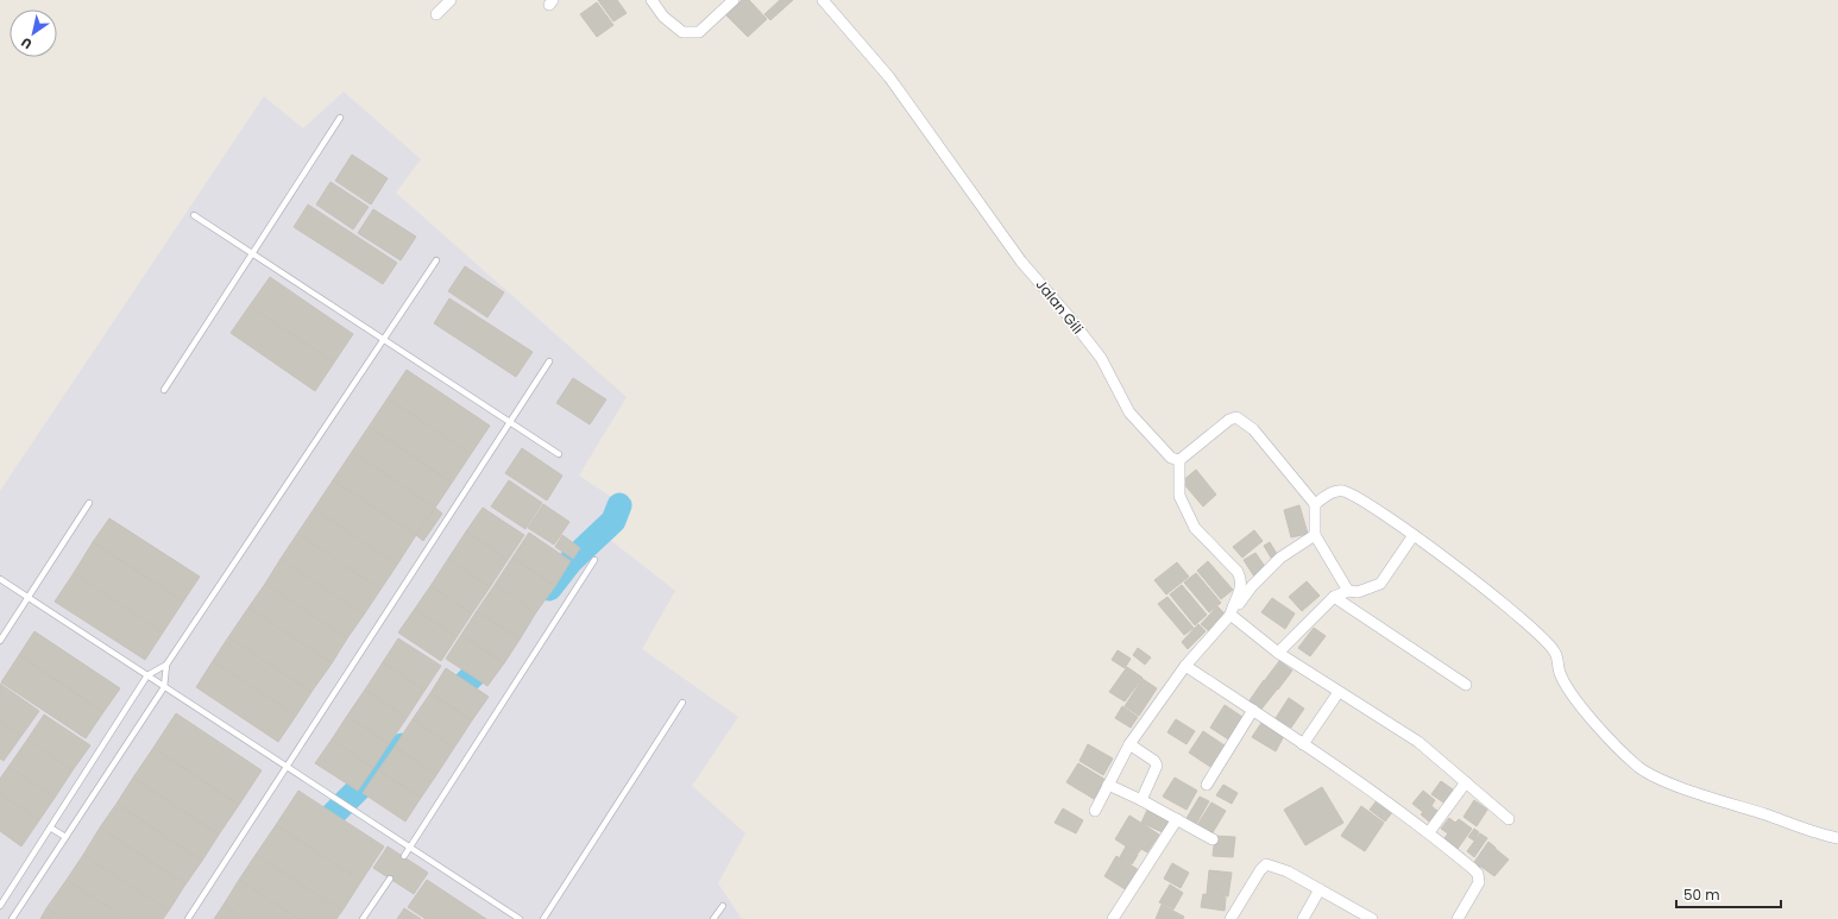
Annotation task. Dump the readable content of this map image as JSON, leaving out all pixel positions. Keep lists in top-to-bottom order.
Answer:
{
  "streets": {
    "street": ["Jalan Gili"]
  },
  "scale_bar": "50 m",
  "north": "bottom left"
}
